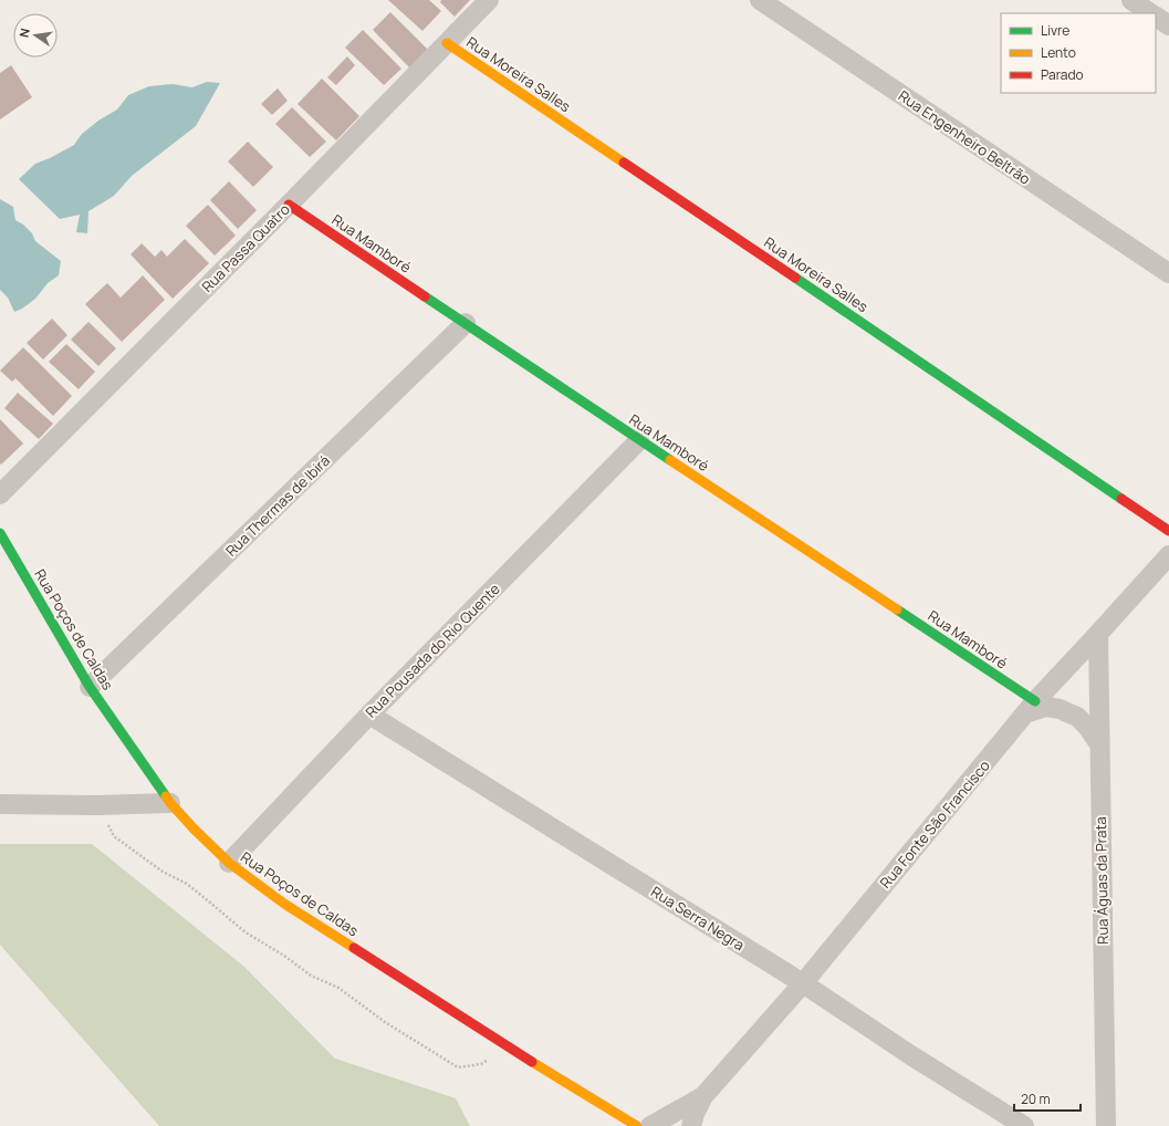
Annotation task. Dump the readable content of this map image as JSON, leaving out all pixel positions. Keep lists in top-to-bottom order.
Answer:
{
  "streets": {
    "street": [
      "Rua Moreira Salles",
      "Rua Engenheiro Beltrão",
      "Rua Mamboré",
      "Rua Passa Quatro",
      "Rua Thermas de Ibirá",
      "Rua Poços de Caldas",
      "Rua Pousada do Rio Quente",
      "Rua Fonte São Francisco",
      "Rua Águas da Prata",
      "Rua Serra Negra"
    ]
  },
  "crossings": [
    ["Rua Moreira Salles", "Rua Passa Quatro"],
    ["Rua Mamboré", "Rua Passa Quatro"],
    ["Rua Mamboré", "Rua Thermas de Ibirá"],
    ["Rua Mamboré", "Rua Pousada do Rio Quente"],
    ["Rua Mamboré", "Rua Fonte São Francisco"],
    ["Rua Thermas de Ibirá", "Rua Poços de Caldas"],
    ["Rua Poços de Caldas", "Rua Pousada do Rio Quente"],
    ["Rua Pousada do Rio Quente", "Rua Serra Negra"],
    ["Rua Fonte São Francisco", "Rua Águas da Prata"],
    ["Rua Fonte São Francisco", "Rua Serra Negra"]
  ],
  "legend": ["Livre", "Lento", "Parado"],
  "scale_bar": "20 m",
  "north": "left"
}
